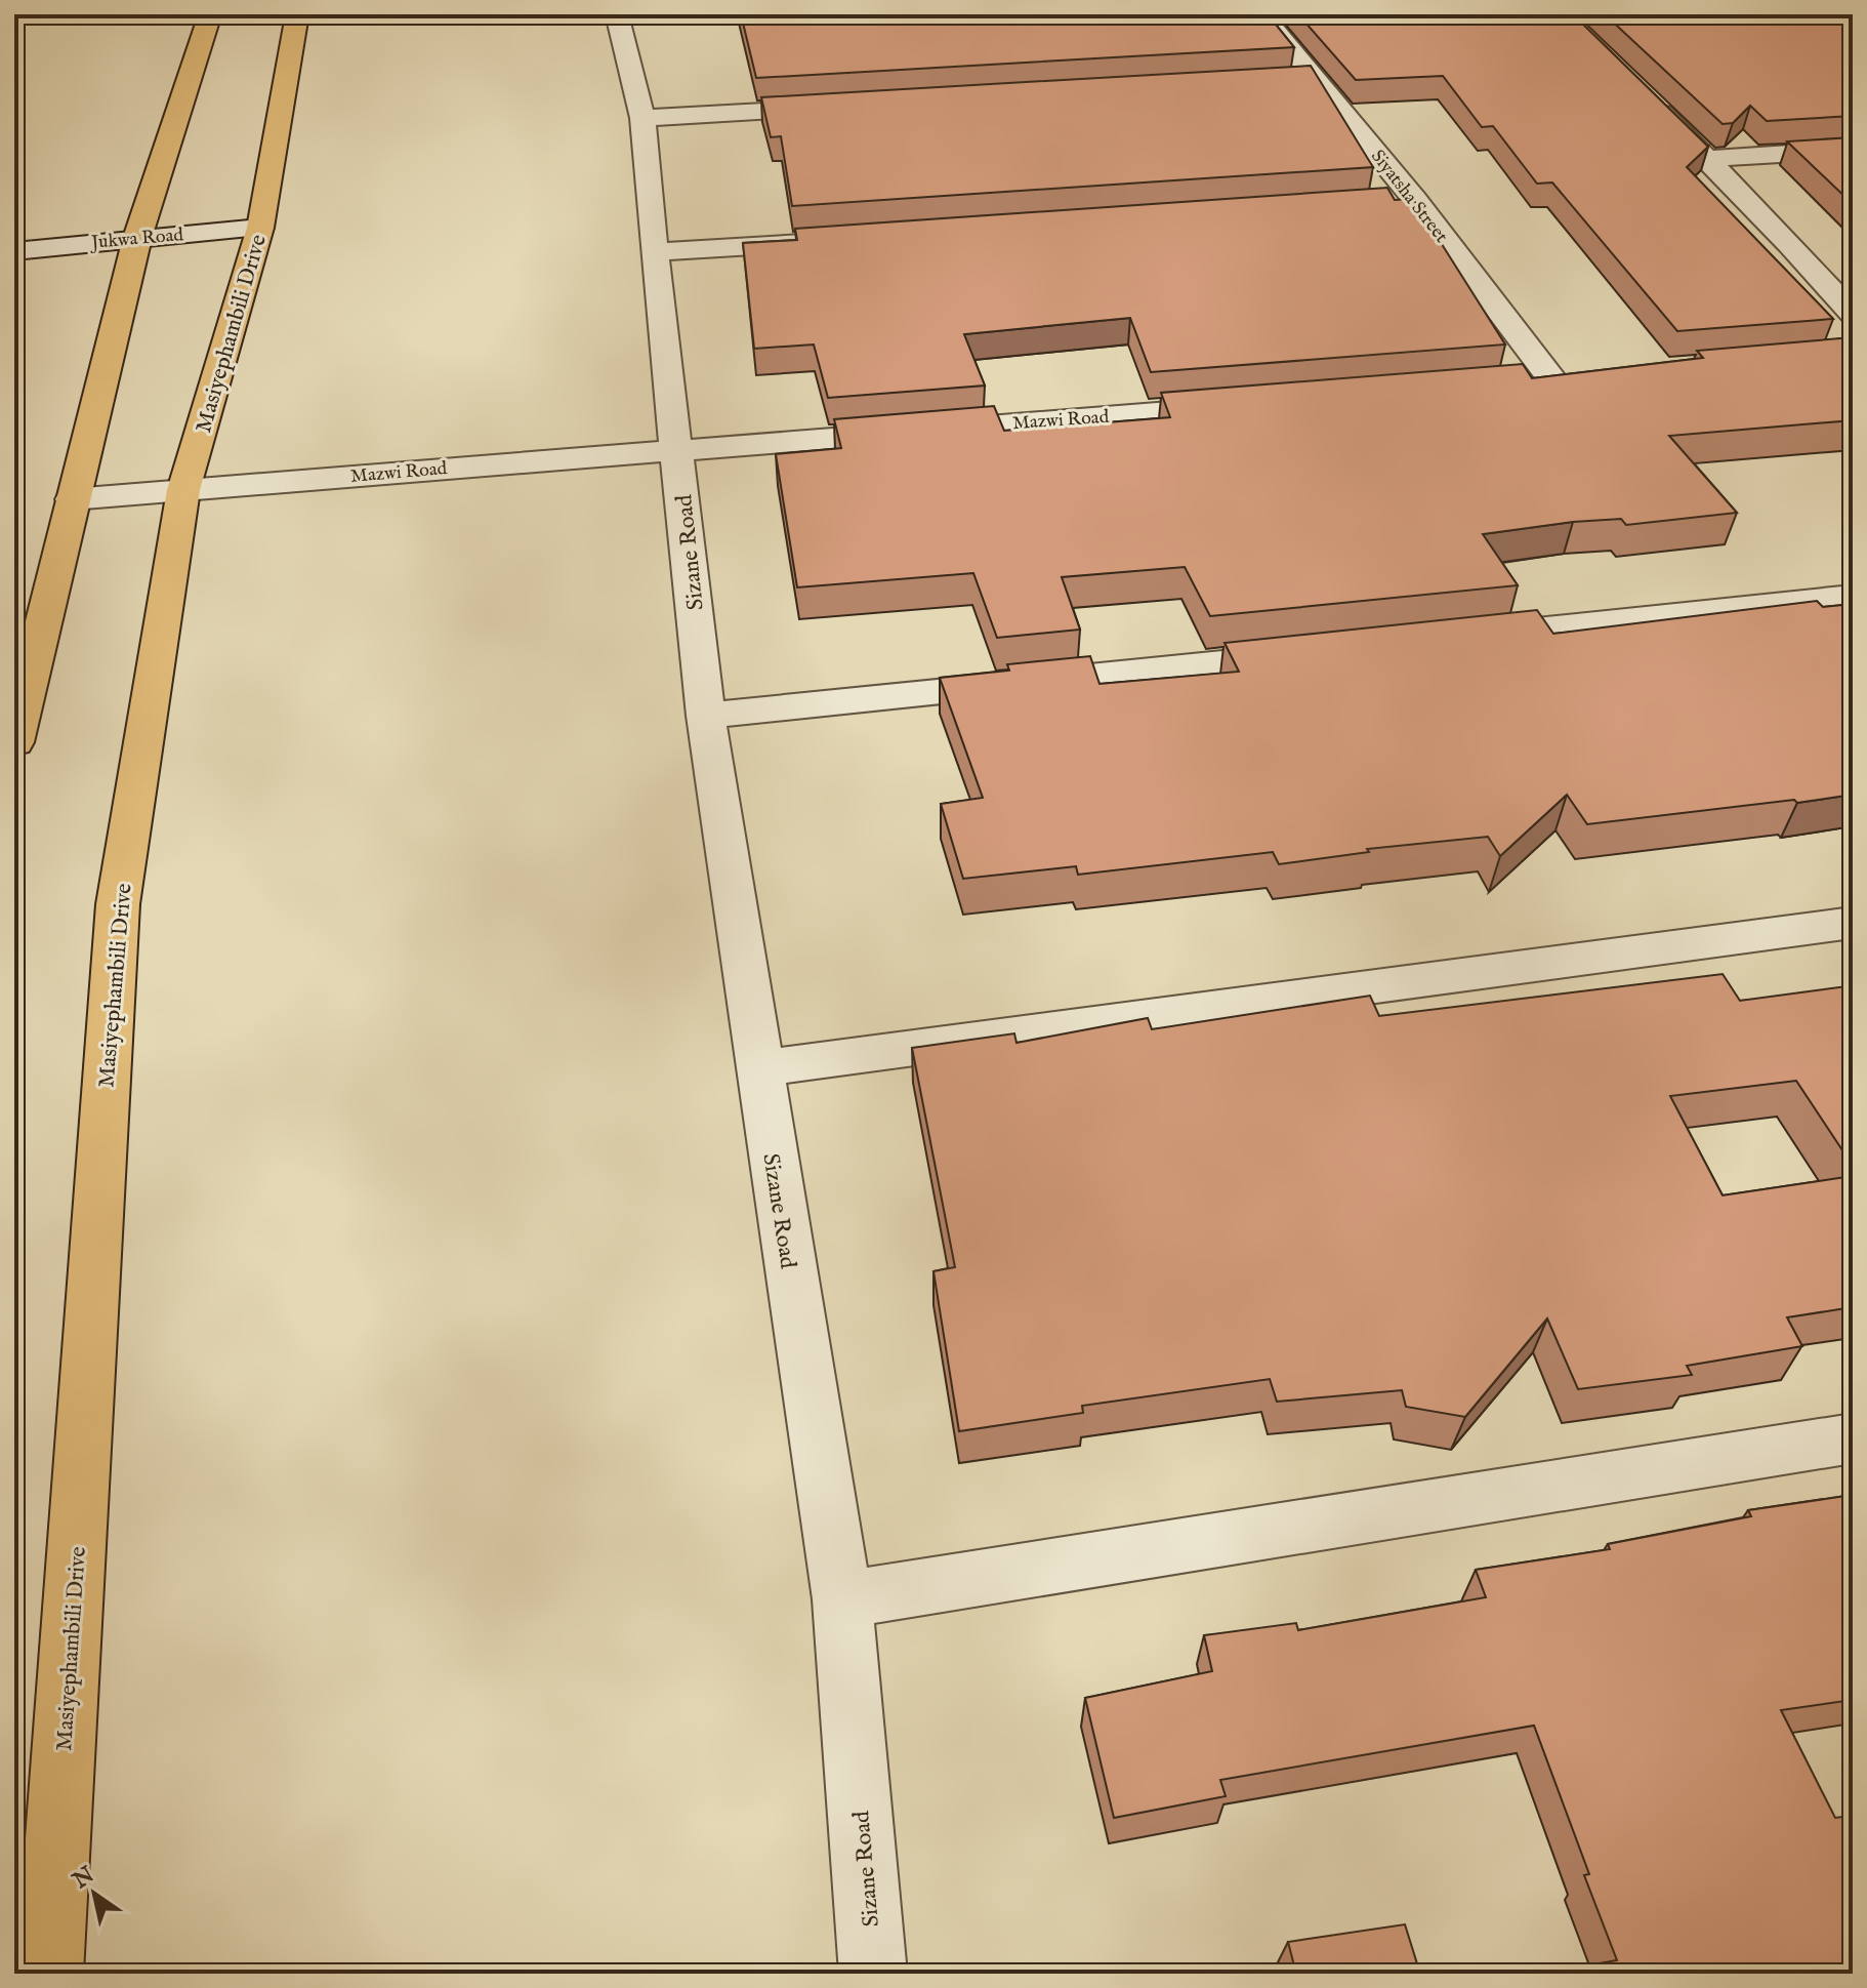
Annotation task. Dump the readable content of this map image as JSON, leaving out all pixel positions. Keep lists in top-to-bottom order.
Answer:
{
  "streets": {
    "main road": ["Masiyephambili Drive"],
    "street": [
      "Siyatsha Street",
      "Jukwa Road",
      "Mazwi Road",
      "Sizane Road"
    ]
  },
  "crossings": [
    ["Jukwa Road", "Masiyephambili Drive"],
    ["Masiyephambili Drive", "Mazwi Road"],
    ["Mazwi Road", "Sizane Road"]
  ],
  "north": "top left"
}
